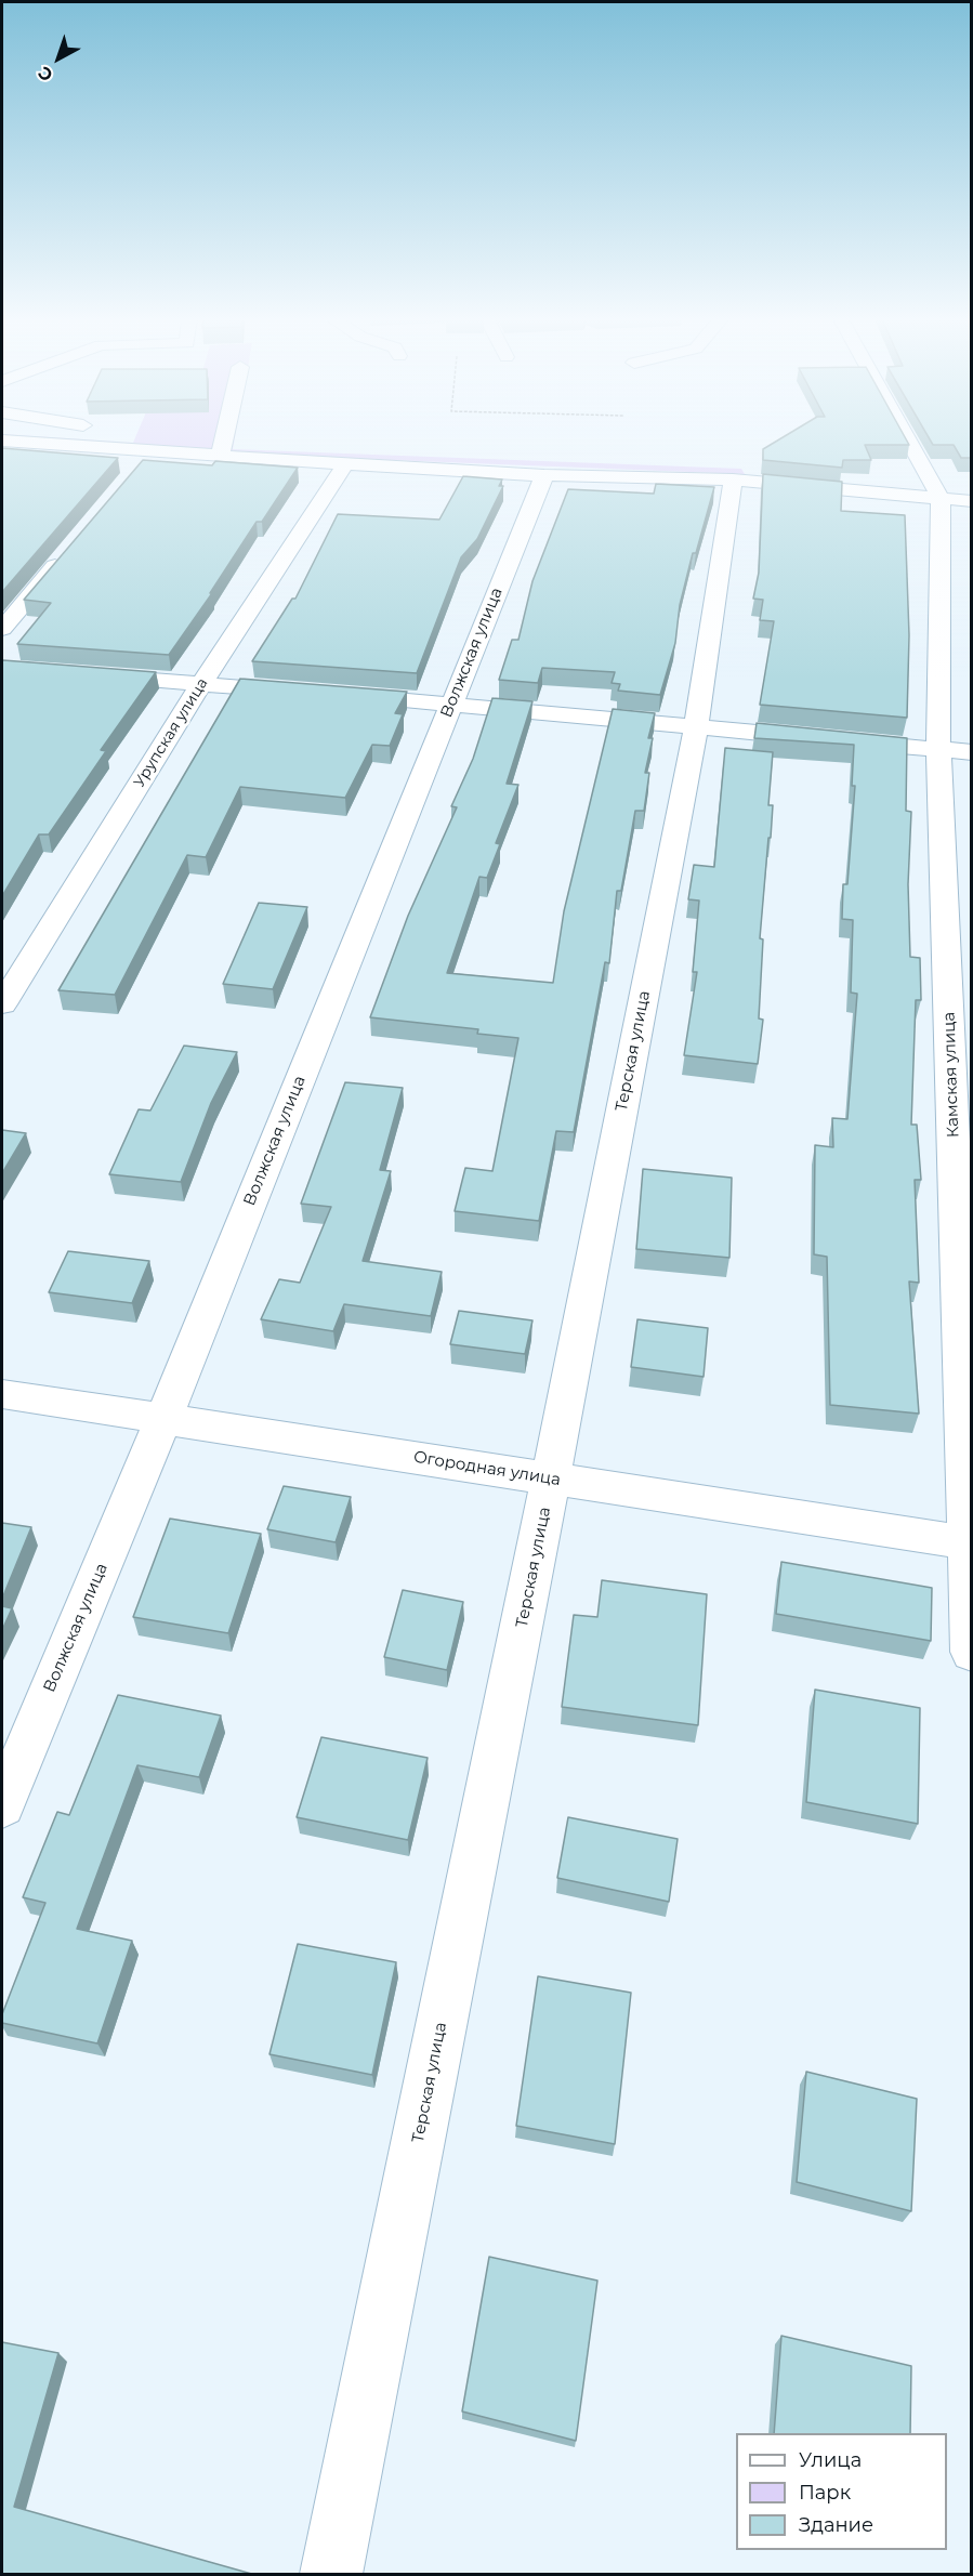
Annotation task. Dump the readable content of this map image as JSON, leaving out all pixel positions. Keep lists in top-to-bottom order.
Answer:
{
  "streets": {
    "street": [
      "Волжская улица",
      "Урупская улица",
      "Терская улица",
      "Камская улица",
      "Огородная улица"
    ]
  },
  "crossings": [
    ["Волжская улица", "Огородная улица"],
    ["Терская улица", "Огородная улица"],
    ["Камская улица", "Огородная улица"]
  ],
  "legend": ["Улица", "Парк", "Здание"],
  "north": "bottom left"
}
